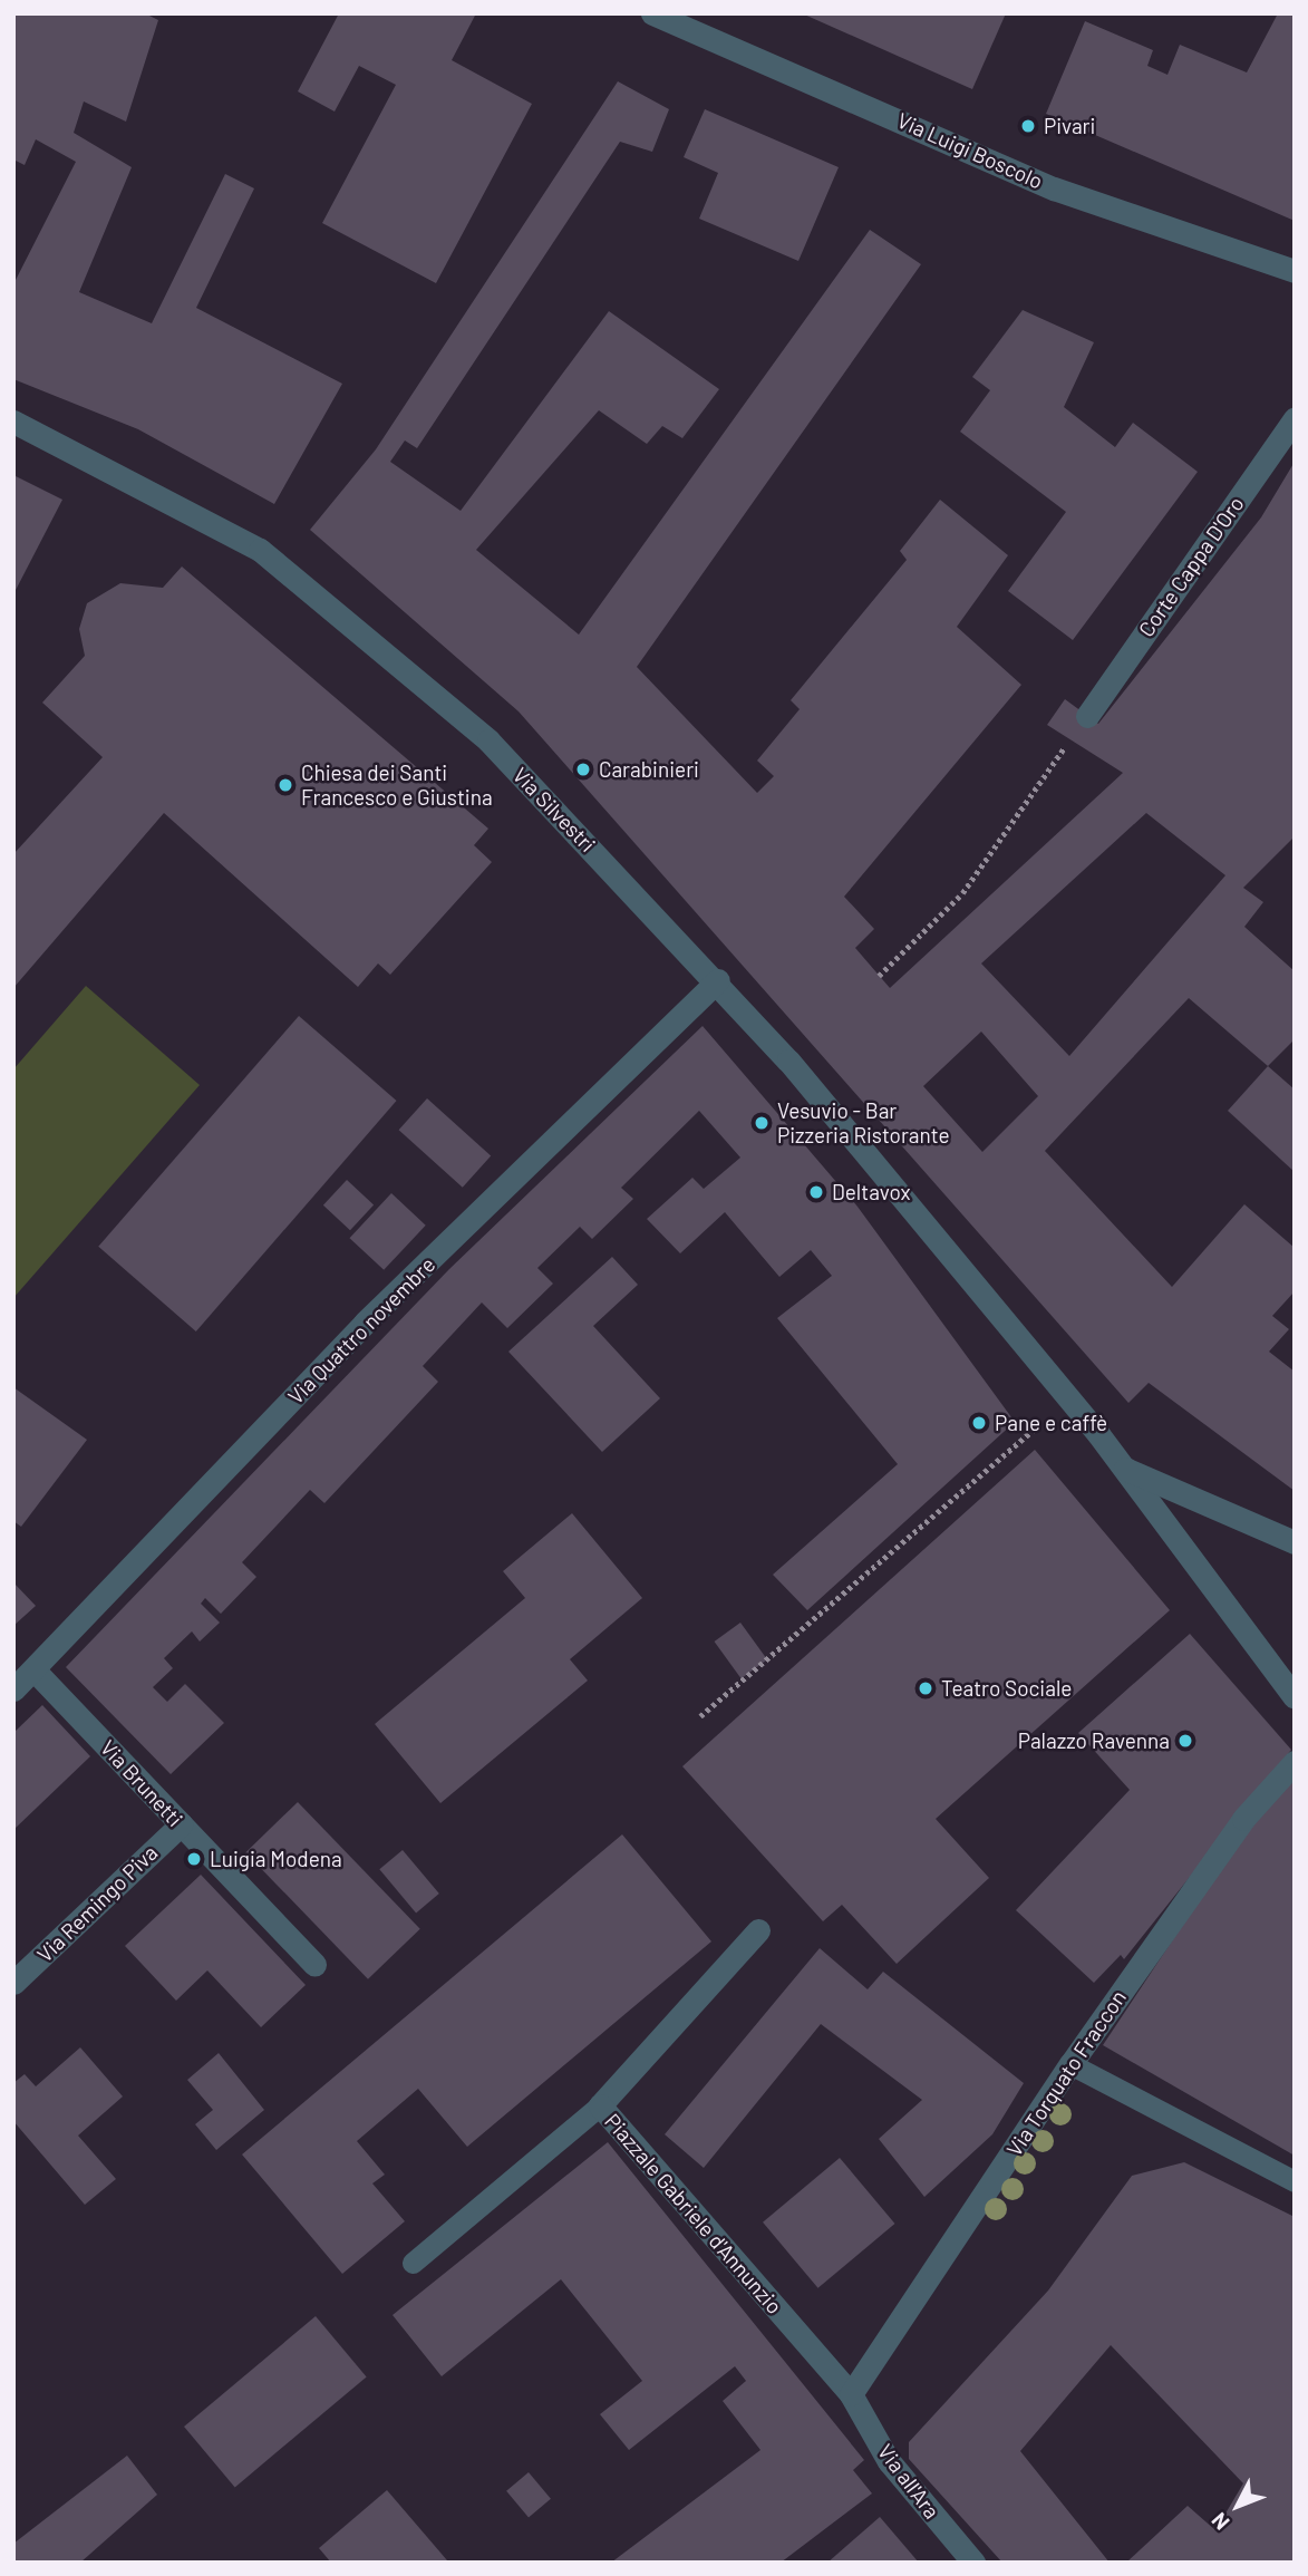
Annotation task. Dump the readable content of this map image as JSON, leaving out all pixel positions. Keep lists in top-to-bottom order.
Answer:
{
  "streets": {
    "street": [
      "Via Luigi Boscolo",
      "Corte Cappa D'Oro",
      "Via Silvestri",
      "Via Quattro novembre",
      "Via Brunetti",
      "Via Remingo Piva",
      "Via Torquato Fraccon",
      "Piazzale Gabriele d'Annunzio",
      "Via all'Ara"
    ]
  },
  "crossings": [
    ["Via Silvestri", "Via Quattro novembre"],
    ["Via Quattro novembre", "Via Brunetti"],
    ["Via Brunetti", "Via Remingo Piva"],
    ["Via Torquato Fraccon", "Piazzale Gabriele d'Annunzio"],
    ["Via Torquato Fraccon", "Via all'Ara"],
    ["Piazzale Gabriele d'Annunzio", "Via all'Ara"]
  ],
  "places": [
    "Pivari",
    "Carabinieri",
    "Chiesa dei Santi Francesco e Giustina",
    "Vesuvio - Bar Pizzeria Ristorante",
    "Deltavox",
    "Pane e caffè",
    "Teatro Sociale",
    "Palazzo Ravenna",
    "Luigia Modena"
  ],
  "north": "bottom left"
}
